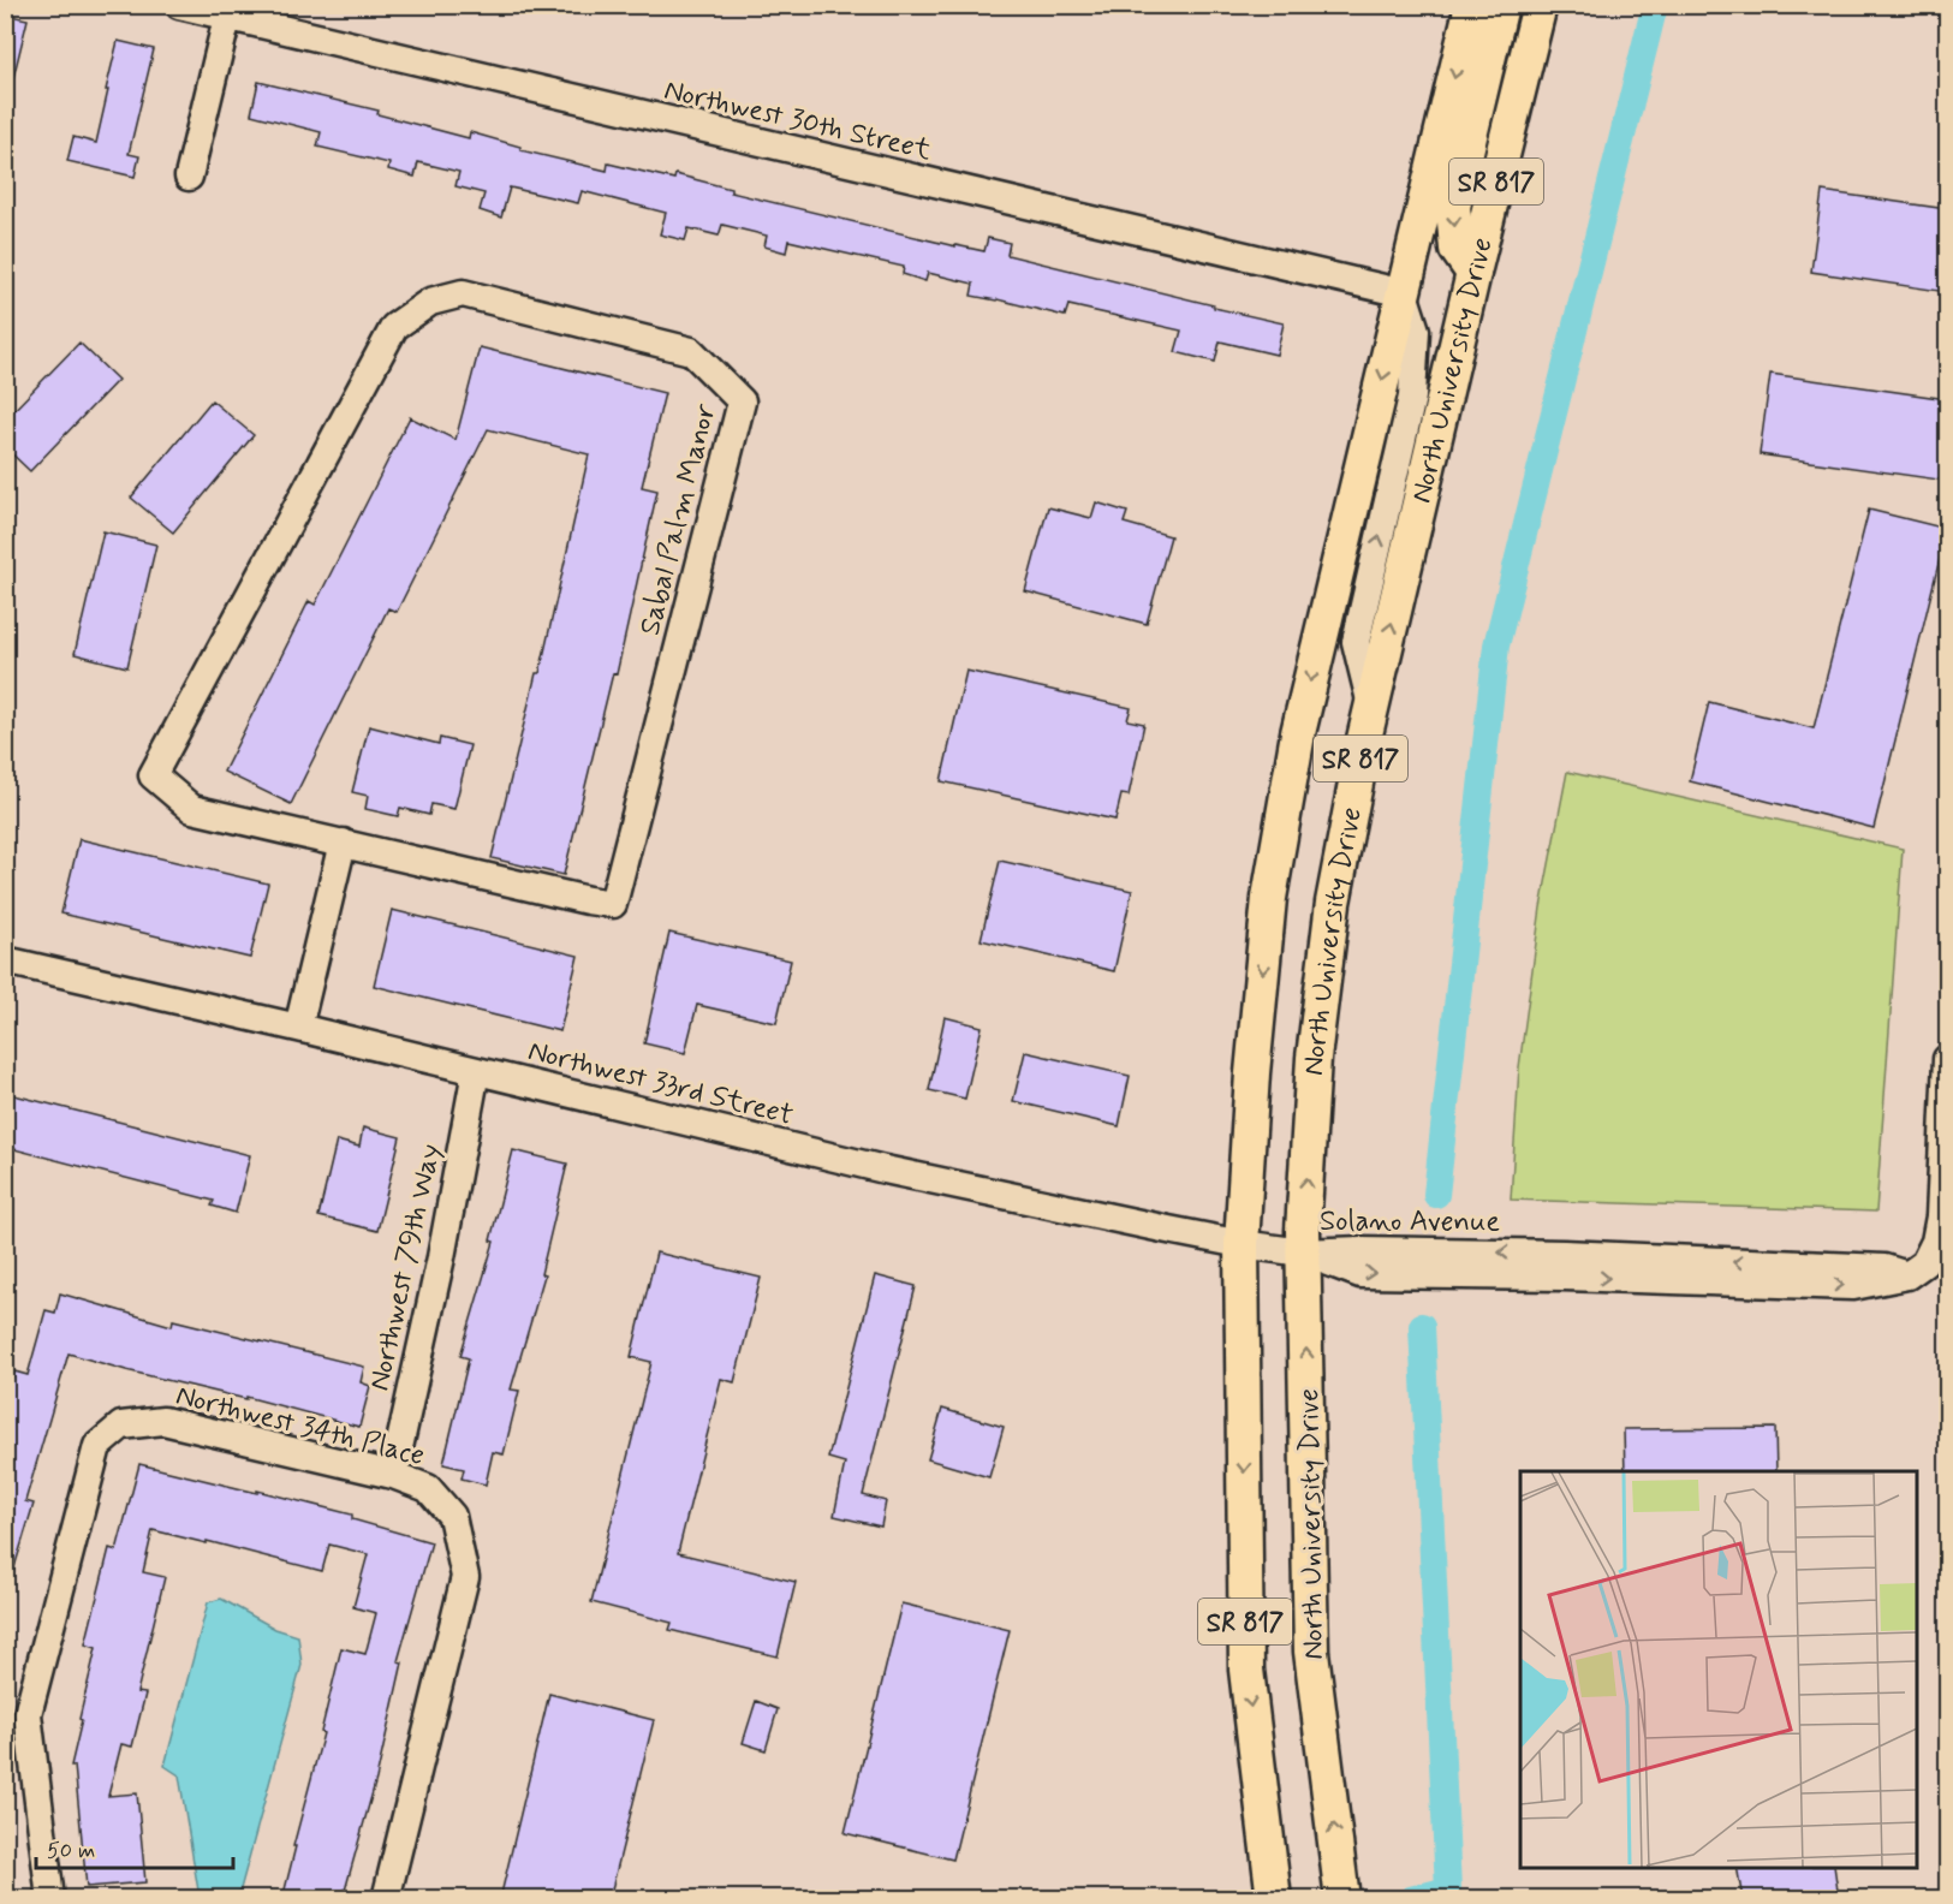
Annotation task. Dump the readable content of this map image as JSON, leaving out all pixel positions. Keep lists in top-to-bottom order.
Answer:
{
  "streets": {
    "main road": ["SR 817", "North University Drive"],
    "street": [
      "Northwest 30th Street",
      "Sabal Palm Manor",
      "Northwest 33rd Street",
      "Solano Avenue",
      "Northwest 79th Way",
      "Northwest 34th Place"
    ]
  },
  "crossings": [
    ["Northwest 30th Street", "SR 817"],
    ["SR 817", "Northwest 33rd Street"],
    ["North University Drive", "Northwest 33rd Street"],
    ["North University Drive", "Solano Avenue"],
    ["Northwest 33rd Street", "Solano Avenue"],
    ["Northwest 33rd Street", "Northwest 79th Way"],
    ["Northwest 79th Way", "Northwest 34th Place"]
  ],
  "scale_bar": "50 m"
}
